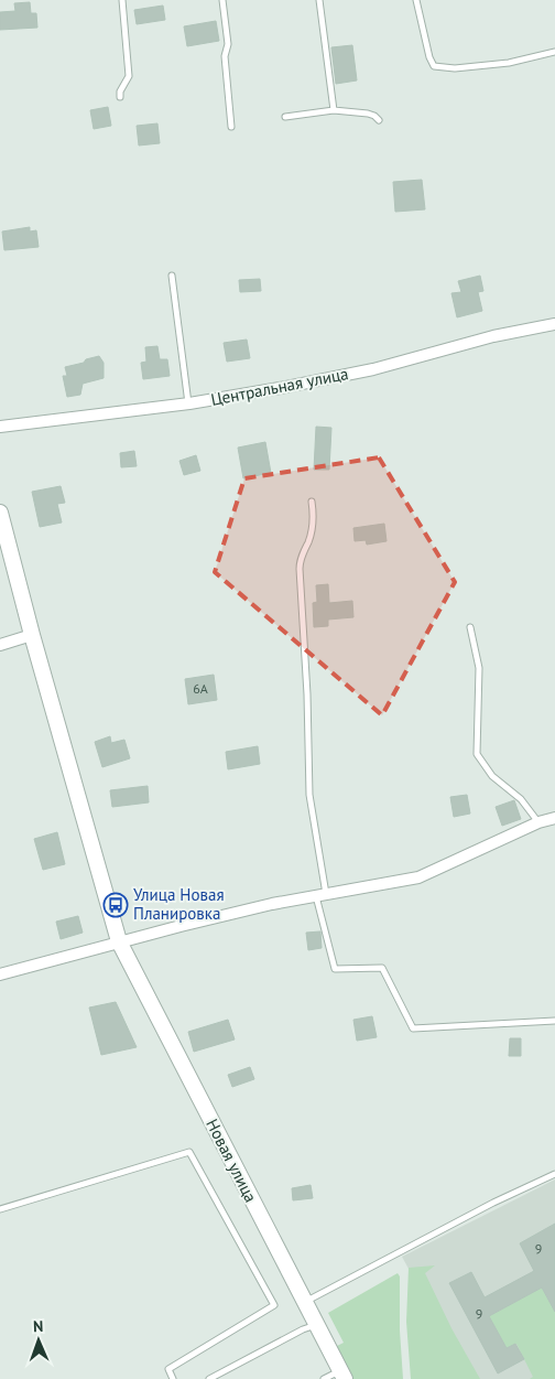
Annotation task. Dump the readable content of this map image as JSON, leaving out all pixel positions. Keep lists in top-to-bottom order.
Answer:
{
  "streets": {
    "street": ["Центральная улица", "Новая улица"]
  },
  "places": {
    "bus stop": ["Улица Новая Планировка"]
  },
  "house_numbers": ["6А", "9", "9"],
  "north": "top"
}
